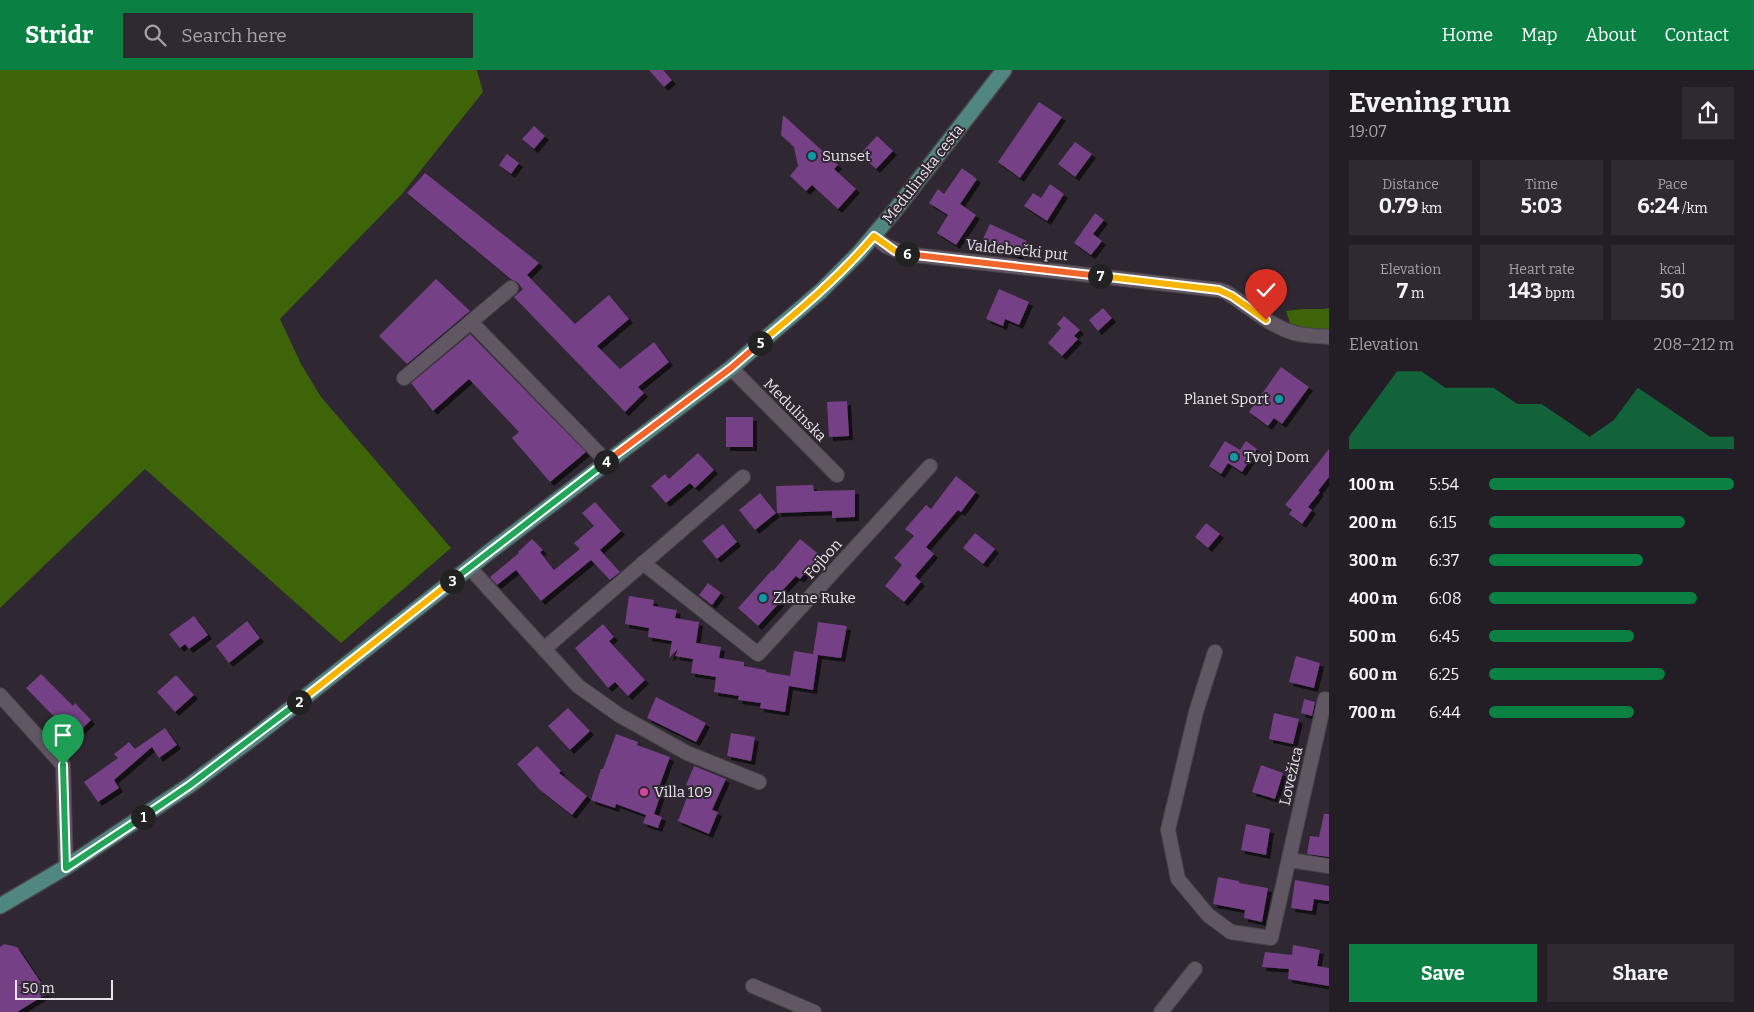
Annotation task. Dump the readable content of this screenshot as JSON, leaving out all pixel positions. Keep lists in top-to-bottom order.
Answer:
{
  "streets": {
    "main road": ["Medulinska cesta"],
    "street": [
      "Valdebečki put",
      "Medulinska",
      "Fojbon",
      "Lovežica"
    ]
  },
  "crossings": [
    ["Medulinska cesta", "Valdebečki put"],
    ["Medulinska cesta", "Medulinska"]
  ],
  "places": [
    "Sunset",
    "Planet Sport",
    "Tvoj Dom",
    "Zlatne Ruke",
    "Villa 109"
  ],
  "scale_bar": "50 m",
  "page": {
    "header": "Stridr",
    "search": "Search here",
    "nav": [
      "Home",
      "Map",
      "About",
      "Contact"
    ],
    "heading": ["Evening run", "19:07"],
    "stats": [
      ["Distance", "0.79 km"],
      ["Time", "5:03"],
      ["Pace", "6:24 /km"],
      ["Elevation", "7 m"],
      ["Heart rate", "143 bpm"],
      ["kcal", "50"]
    ],
    "pins": [
      "6",
      "7",
      "5",
      "4",
      "3",
      "2",
      "1"
    ],
    "chart": ["Elevation", "208–212 m"],
    "list": [
      {
        "name": "100 m",
        "note": "5:54"
      },
      {
        "name": "200 m",
        "note": "6:15"
      },
      {
        "name": "300 m",
        "note": "6:37"
      },
      {
        "name": "400 m",
        "note": "6:08"
      },
      {
        "name": "500 m",
        "note": "6:45"
      },
      {
        "name": "600 m",
        "note": "6:25"
      },
      {
        "name": "700 m",
        "note": "6:44"
      }
    ],
    "buttons": ["Save", "Share"],
    "scale": "50 m"
  }
}
